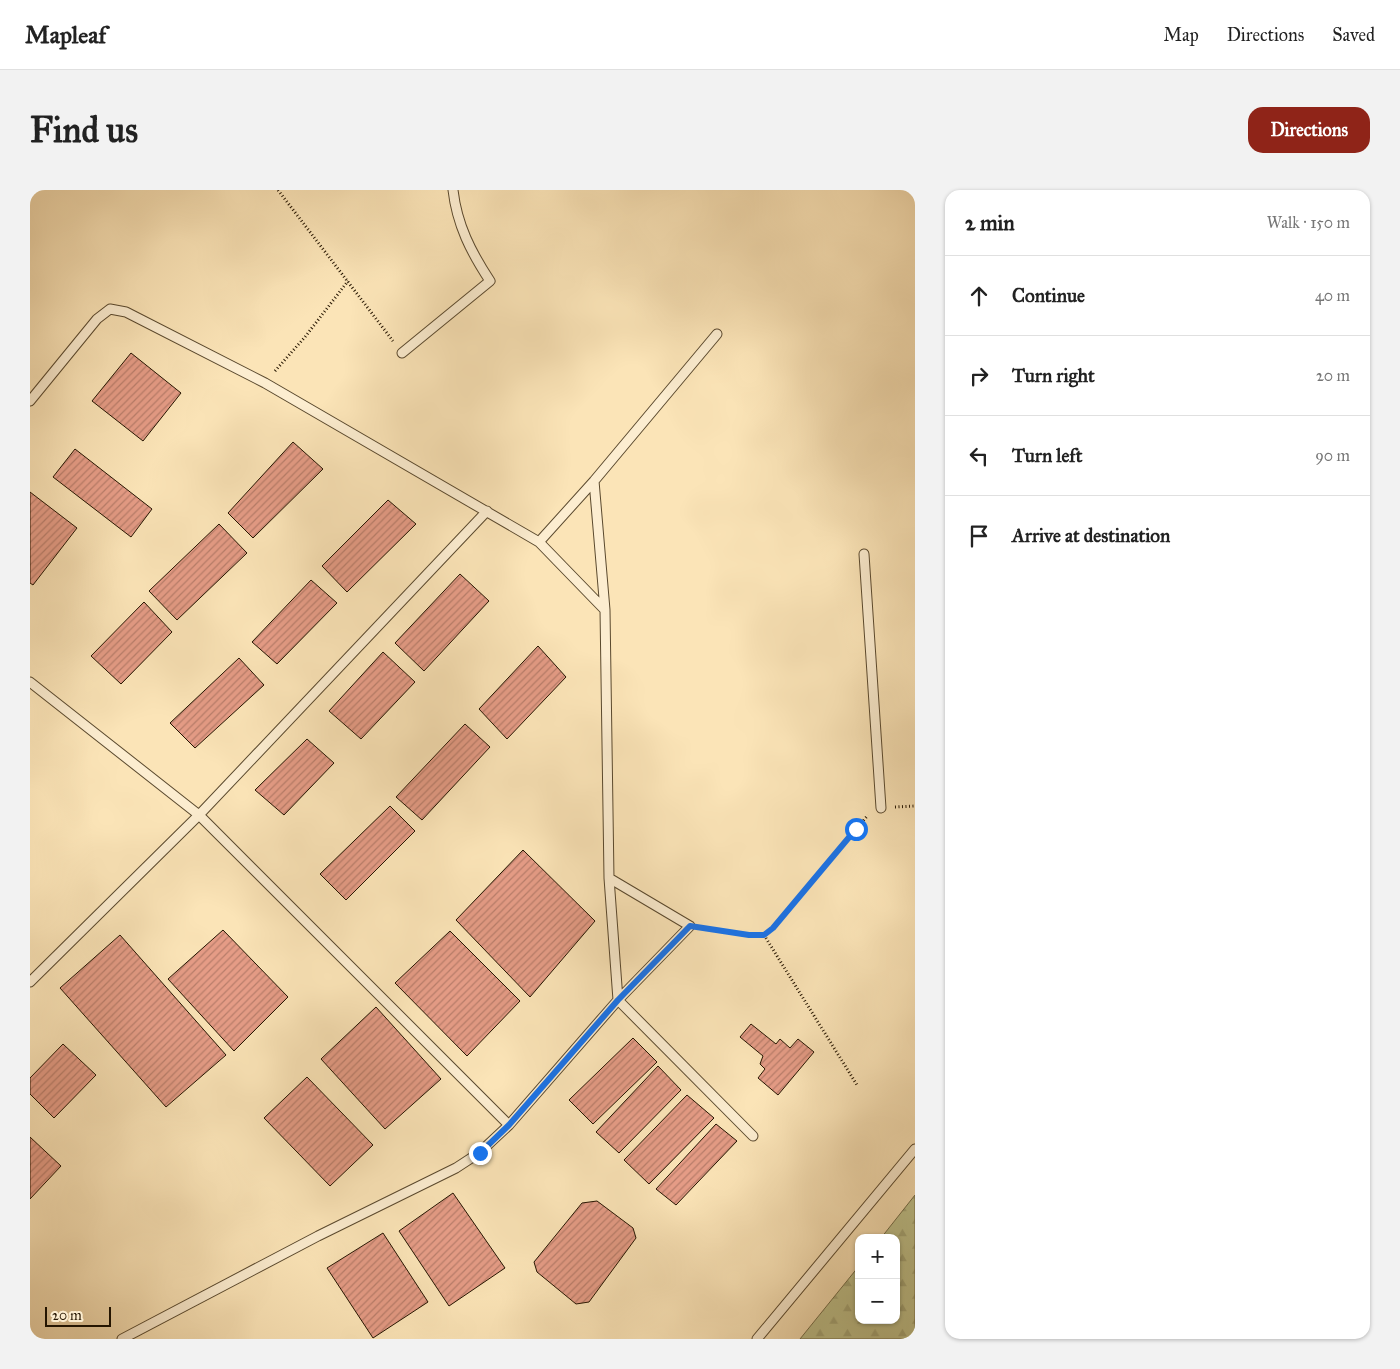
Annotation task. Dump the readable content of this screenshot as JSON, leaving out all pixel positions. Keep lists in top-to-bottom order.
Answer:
{
  "scale_bar": "20 m",
  "page": {
    "header": "Mapleaf",
    "nav": ["Map", "Directions", "Saved"],
    "buttons": "Directions",
    "title": "Find us",
    "heading": ["2 min", "Walk · 150 m"],
    "list": [
      ["Continue", "40 m"],
      ["Turn right", "20 m"],
      ["Turn left", "90 m"],
      "Arrive at destination"
    ],
    "map_buttons": ["+", "−"],
    "scale": "20 m"
  }
}
